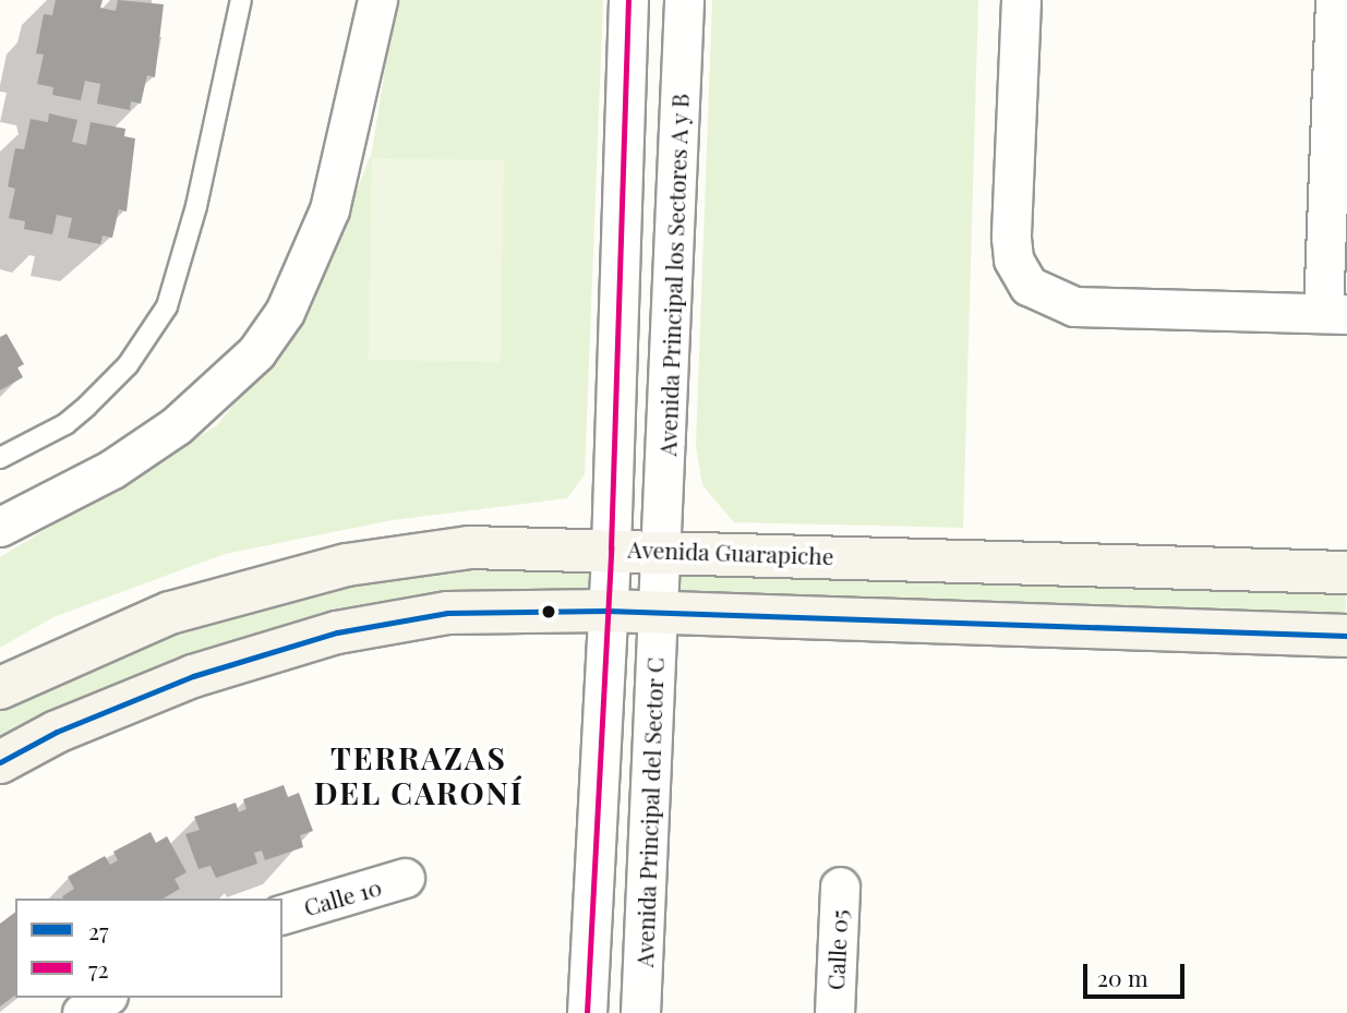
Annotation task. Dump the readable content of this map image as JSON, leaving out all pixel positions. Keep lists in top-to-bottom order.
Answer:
{
  "streets": {
    "street": [
      "Avenida Principal los Sectores A y B",
      "Avenida Guarapiche",
      "Avenida Principal del Sector C",
      "Calle 10",
      "Calle 05"
    ]
  },
  "crossings": [
    ["Avenida Principal los Sectores A y B", "Avenida Guarapiche"],
    ["Avenida Principal los Sectores A y B", "Avenida Principal del Sector C"]
  ],
  "districts": ["TERRAZAS DEL CARONÍ"],
  "lines": ["transit line 72", "transit line 27"],
  "legend": ["27", "72"],
  "scale_bar": "20 m"
}
